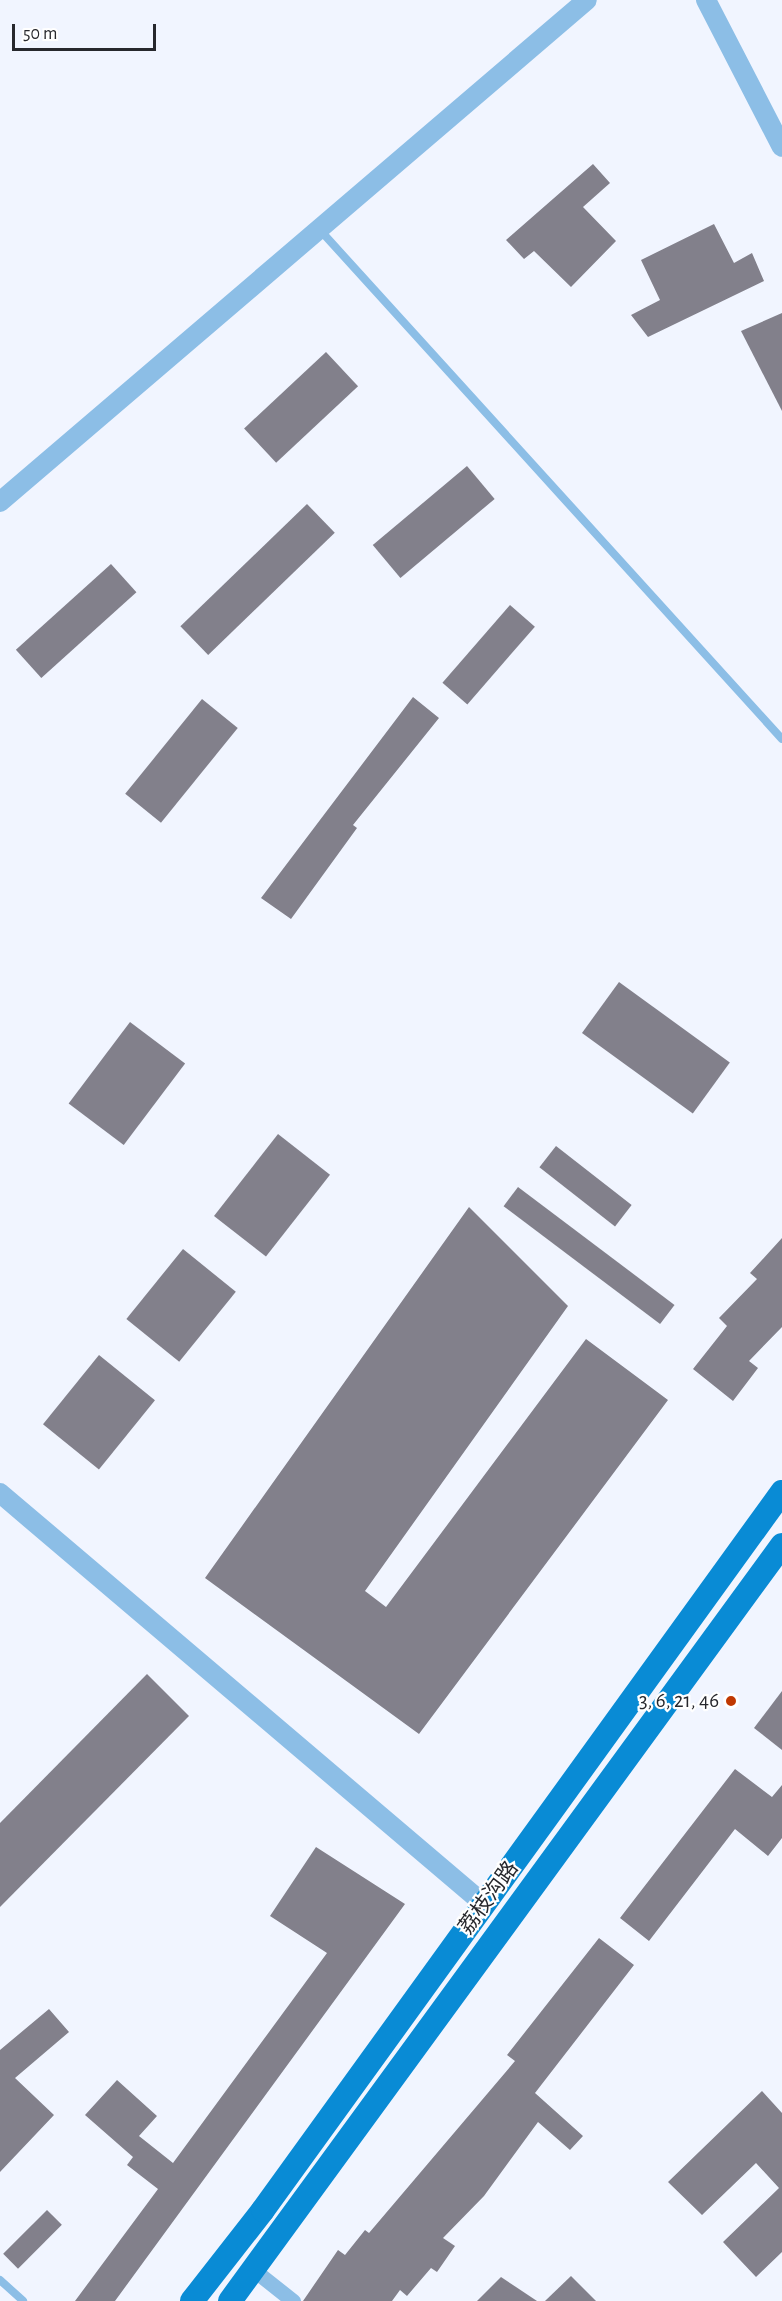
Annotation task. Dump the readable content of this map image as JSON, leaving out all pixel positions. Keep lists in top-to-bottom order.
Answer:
{
  "streets": {
    "main road": ["荔枝沟路"]
  },
  "places": ["3, 6, 21, 46"],
  "scale_bar": "50 m"
}
